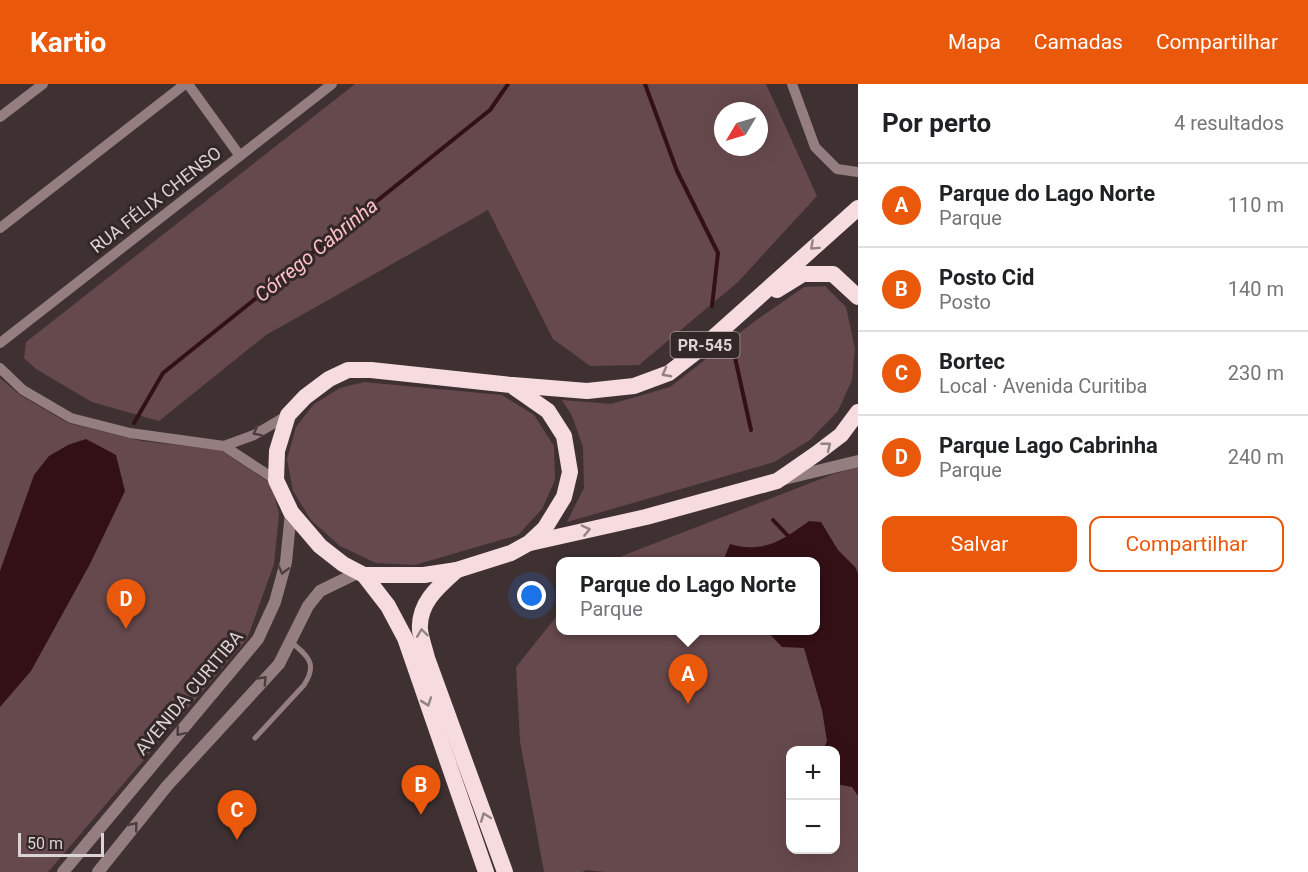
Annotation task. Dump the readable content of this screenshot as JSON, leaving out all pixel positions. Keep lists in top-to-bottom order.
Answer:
{
  "streets": {
    "highway": ["PR-545"],
    "street": ["RUA FÉLIX CHENSO", "AVENIDA CURITIBA"]
  },
  "water": ["Córrego Cabrinha"],
  "scale_bar": "50 m",
  "north": "bottom left",
  "page": {
    "header": "Kartio",
    "nav": ["Mapa", "Camadas", "Compartilhar"],
    "heading": ["Por perto", "4 resultados"],
    "list": [
      {
        "mark": "A",
        "name": "Parque do Lago Norte",
        "note": "Parque",
        "value": "110 m"
      },
      {
        "mark": "B",
        "name": "Posto Cid",
        "note": "Posto",
        "value": "140 m"
      },
      {
        "mark": "C",
        "name": "Bortec",
        "note": "Local · Avenida Curitiba",
        "value": "230 m"
      },
      {
        "mark": "D",
        "name": "Parque Lago Cabrinha",
        "note": "Parque",
        "value": "240 m"
      }
    ],
    "buttons": ["Salvar", "Compartilhar"],
    "popup": ["Parque do Lago Norte", "Parque"],
    "pins": [
      "D",
      "A",
      "B",
      "C"
    ],
    "map_buttons": ["+", "−"],
    "scale": "50 m"
  }
}
